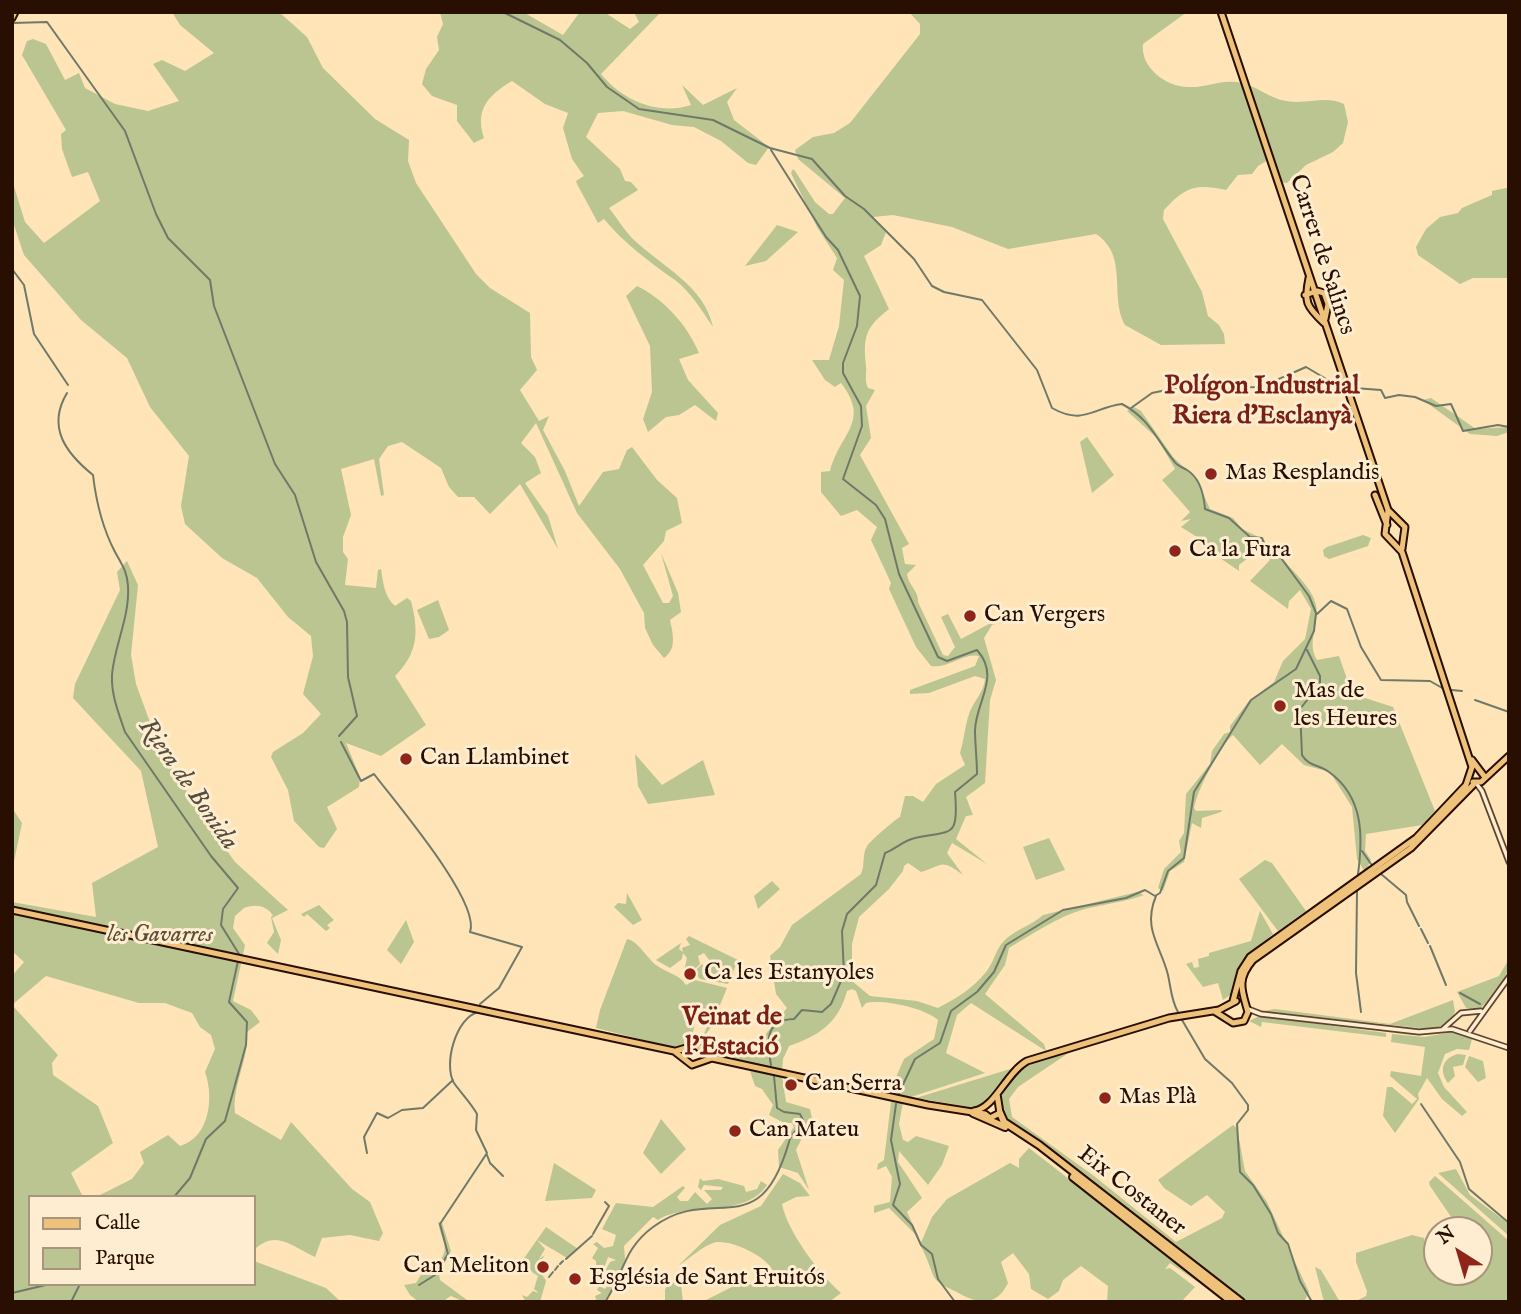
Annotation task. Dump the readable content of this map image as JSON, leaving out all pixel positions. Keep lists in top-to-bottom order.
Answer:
{
  "streets": {
    "highway": ["Eix Costaner"],
    "main road": ["Carrer de Salincs"]
  },
  "districts": ["Polígon Industrial Riera d'Esclanyà", "Veïnat de l'Estació"],
  "water": ["Riera de Bonida"],
  "parks": ["les Gavarres"],
  "places": [
    "Mas Resplandis",
    "Ca la Fura",
    "Can Vergers",
    "Mas de les Heures",
    "Can Llambinet",
    "Ca les Estanyoles",
    "Can Serra",
    "Mas Plà",
    "Can Mateu",
    "Can Meliton",
    "Església de Sant Fruitós"
  ],
  "legend": ["Calle", "Parque"],
  "north": "top left"
}
